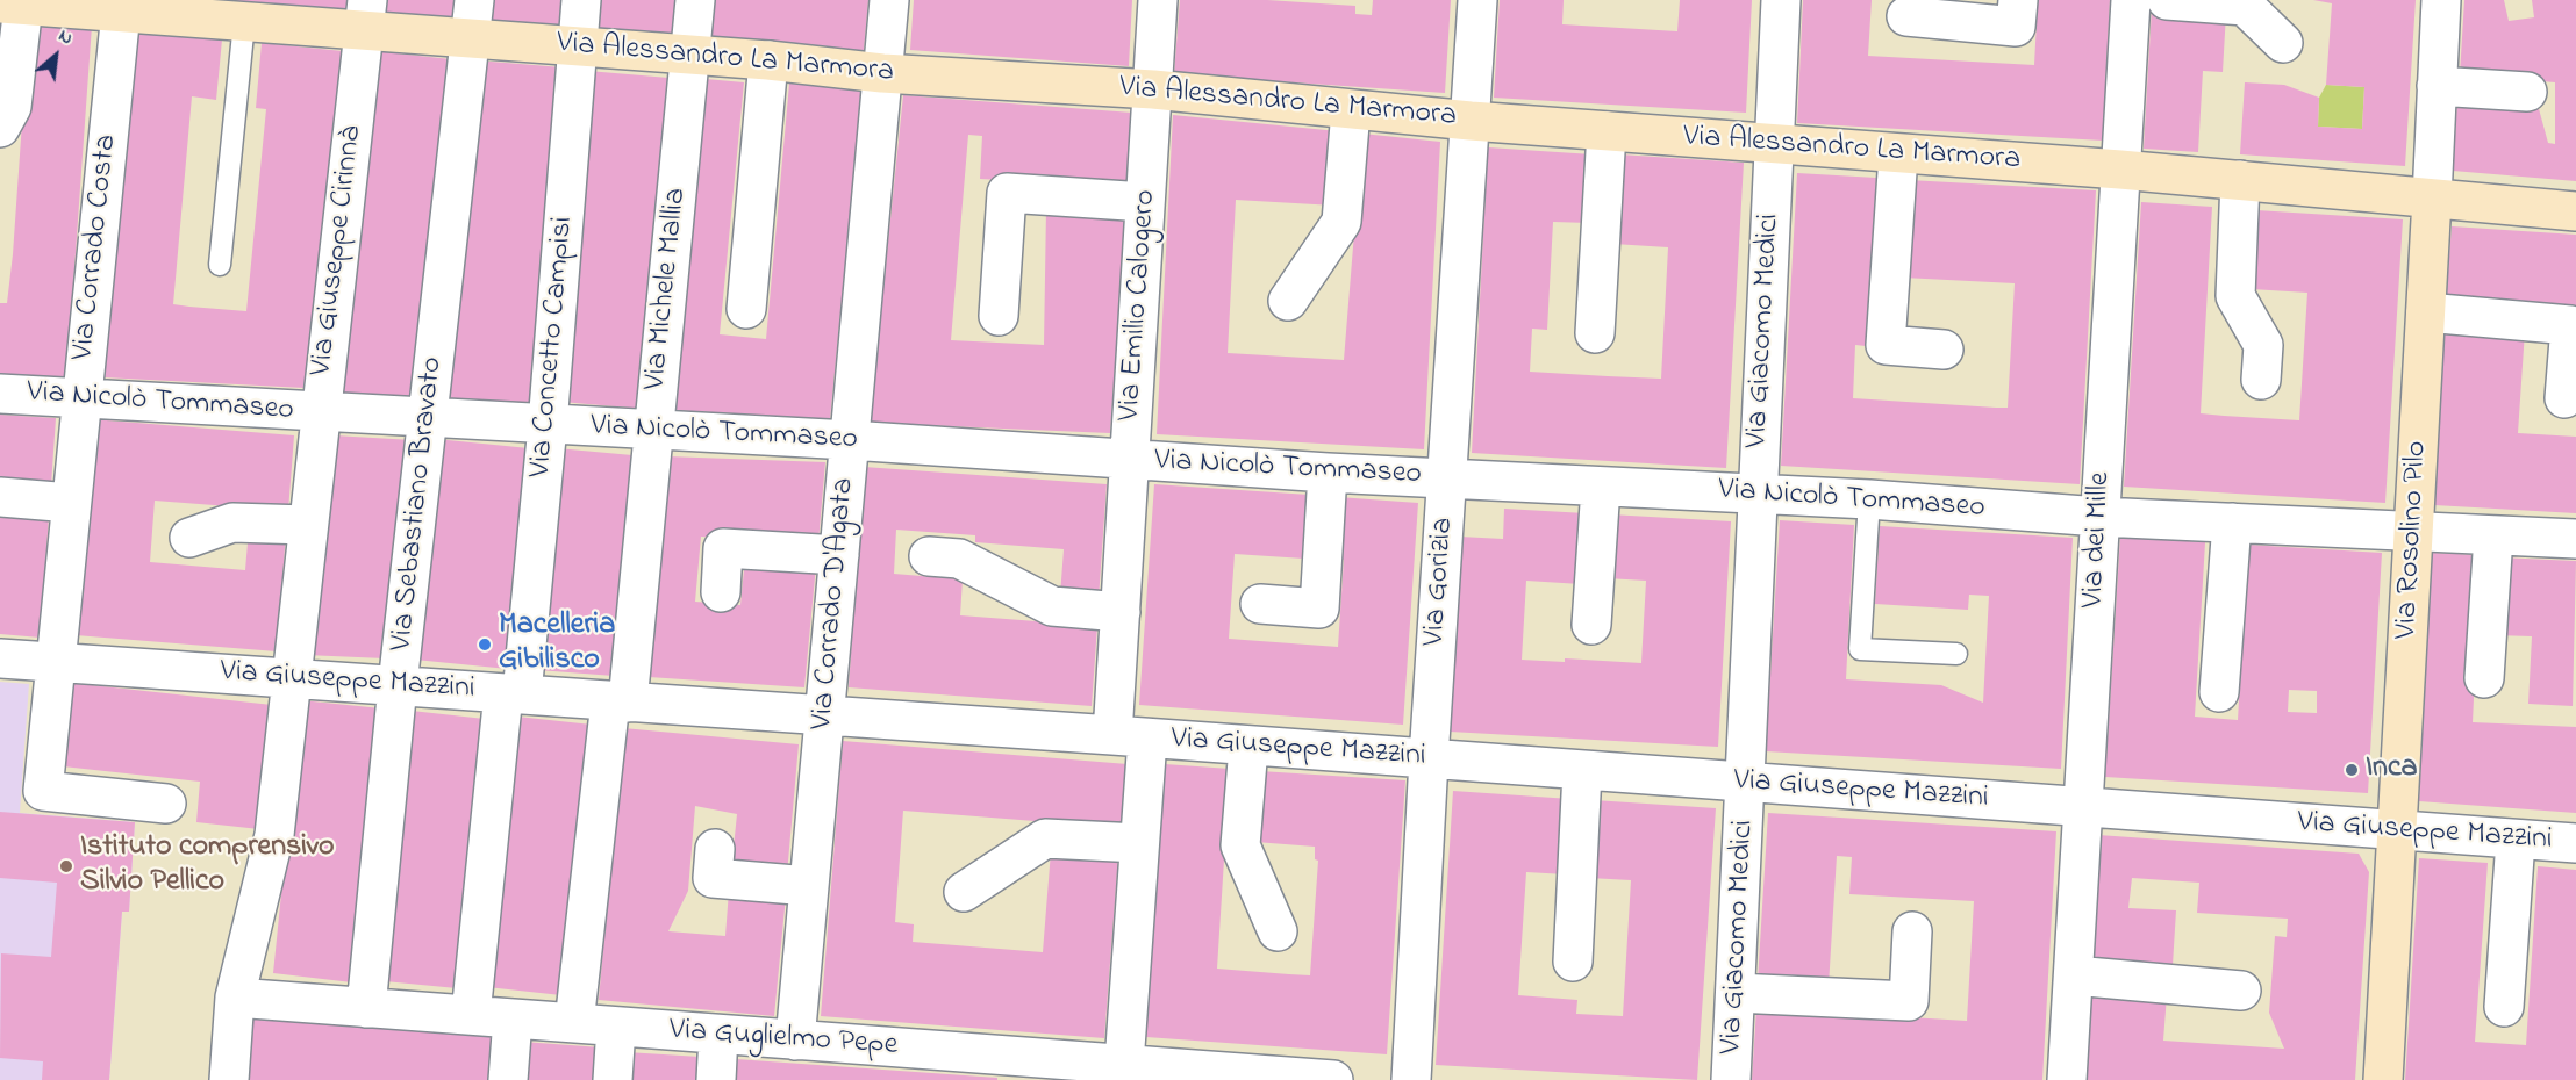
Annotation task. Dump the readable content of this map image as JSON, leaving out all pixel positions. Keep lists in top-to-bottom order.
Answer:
{
  "streets": {
    "street": [
      "Via Alessandro La Marmora",
      "Via Corrado Costa",
      "Via Giuseppe Cirinnà",
      "Via Michele Mallia",
      "Via Emilio Calogero",
      "Via Giacomo Medici",
      "Via Concetto Campisi",
      "Via Nicolò Tommaseo",
      "Via Sebastiano Bravato",
      "Via dei Mille",
      "Via Rosolino Pilo",
      "Via Gorizia",
      "Via Corrado D'Agata",
      "Via Giuseppe Mazzini",
      "Via Guglielmo Pepe"
    ]
  },
  "crossings": [
    ["Via Alessandro La Marmora", "Via Corrado Costa"],
    ["Via Alessandro La Marmora", "Via Giuseppe Cirinnà"],
    ["Via Alessandro La Marmora", "Via Michele Mallia"],
    ["Via Alessandro La Marmora", "Via Emilio Calogero"],
    ["Via Alessandro La Marmora", "Via Giacomo Medici"],
    ["Via Alessandro La Marmora", "Via Concetto Campisi"],
    ["Via Alessandro La Marmora", "Via Sebastiano Bravato"],
    ["Via Alessandro La Marmora", "Via dei Mille"],
    ["Via Alessandro La Marmora", "Via Rosolino Pilo"],
    ["Via Alessandro La Marmora", "Via Gorizia"],
    ["Via Alessandro La Marmora", "Via Corrado D'Agata"],
    ["Via Corrado Costa", "Via Nicolò Tommaseo"],
    ["Via Corrado Costa", "Via Giuseppe Mazzini"],
    ["Via Giuseppe Cirinnà", "Via Nicolò Tommaseo"],
    ["Via Giuseppe Cirinnà", "Via Giuseppe Mazzini"],
    ["Via Giuseppe Cirinnà", "Via Guglielmo Pepe"],
    ["Via Michele Mallia", "Via Nicolò Tommaseo"],
    ["Via Michele Mallia", "Via Giuseppe Mazzini"],
    ["Via Michele Mallia", "Via Guglielmo Pepe"],
    ["Via Emilio Calogero", "Via Nicolò Tommaseo"],
    ["Via Emilio Calogero", "Via Giuseppe Mazzini"],
    ["Via Emilio Calogero", "Via Guglielmo Pepe"],
    ["Via Giacomo Medici", "Via Nicolò Tommaseo"],
    ["Via Giacomo Medici", "Via Giuseppe Mazzini"],
    ["Via Concetto Campisi", "Via Nicolò Tommaseo"],
    ["Via Concetto Campisi", "Via Giuseppe Mazzini"],
    ["Via Concetto Campisi", "Via Guglielmo Pepe"],
    ["Via Nicolò Tommaseo", "Via Sebastiano Bravato"],
    ["Via Nicolò Tommaseo", "Via dei Mille"],
    ["Via Nicolò Tommaseo", "Via Rosolino Pilo"],
    ["Via Nicolò Tommaseo", "Via Gorizia"],
    ["Via Nicolò Tommaseo", "Via Corrado D'Agata"],
    ["Via Sebastiano Bravato", "Via Giuseppe Mazzini"],
    ["Via Sebastiano Bravato", "Via Guglielmo Pepe"],
    ["Via dei Mille", "Via Giuseppe Mazzini"],
    ["Via Rosolino Pilo", "Via Giuseppe Mazzini"],
    ["Via Gorizia", "Via Giuseppe Mazzini"],
    ["Via Corrado D'Agata", "Via Giuseppe Mazzini"],
    ["Via Corrado D'Agata", "Via Guglielmo Pepe"]
  ],
  "places": ["Macelleria Gibilisco", "Inca", "Istituto comprensivo Silvio Pellico"],
  "north": "top right"
}
